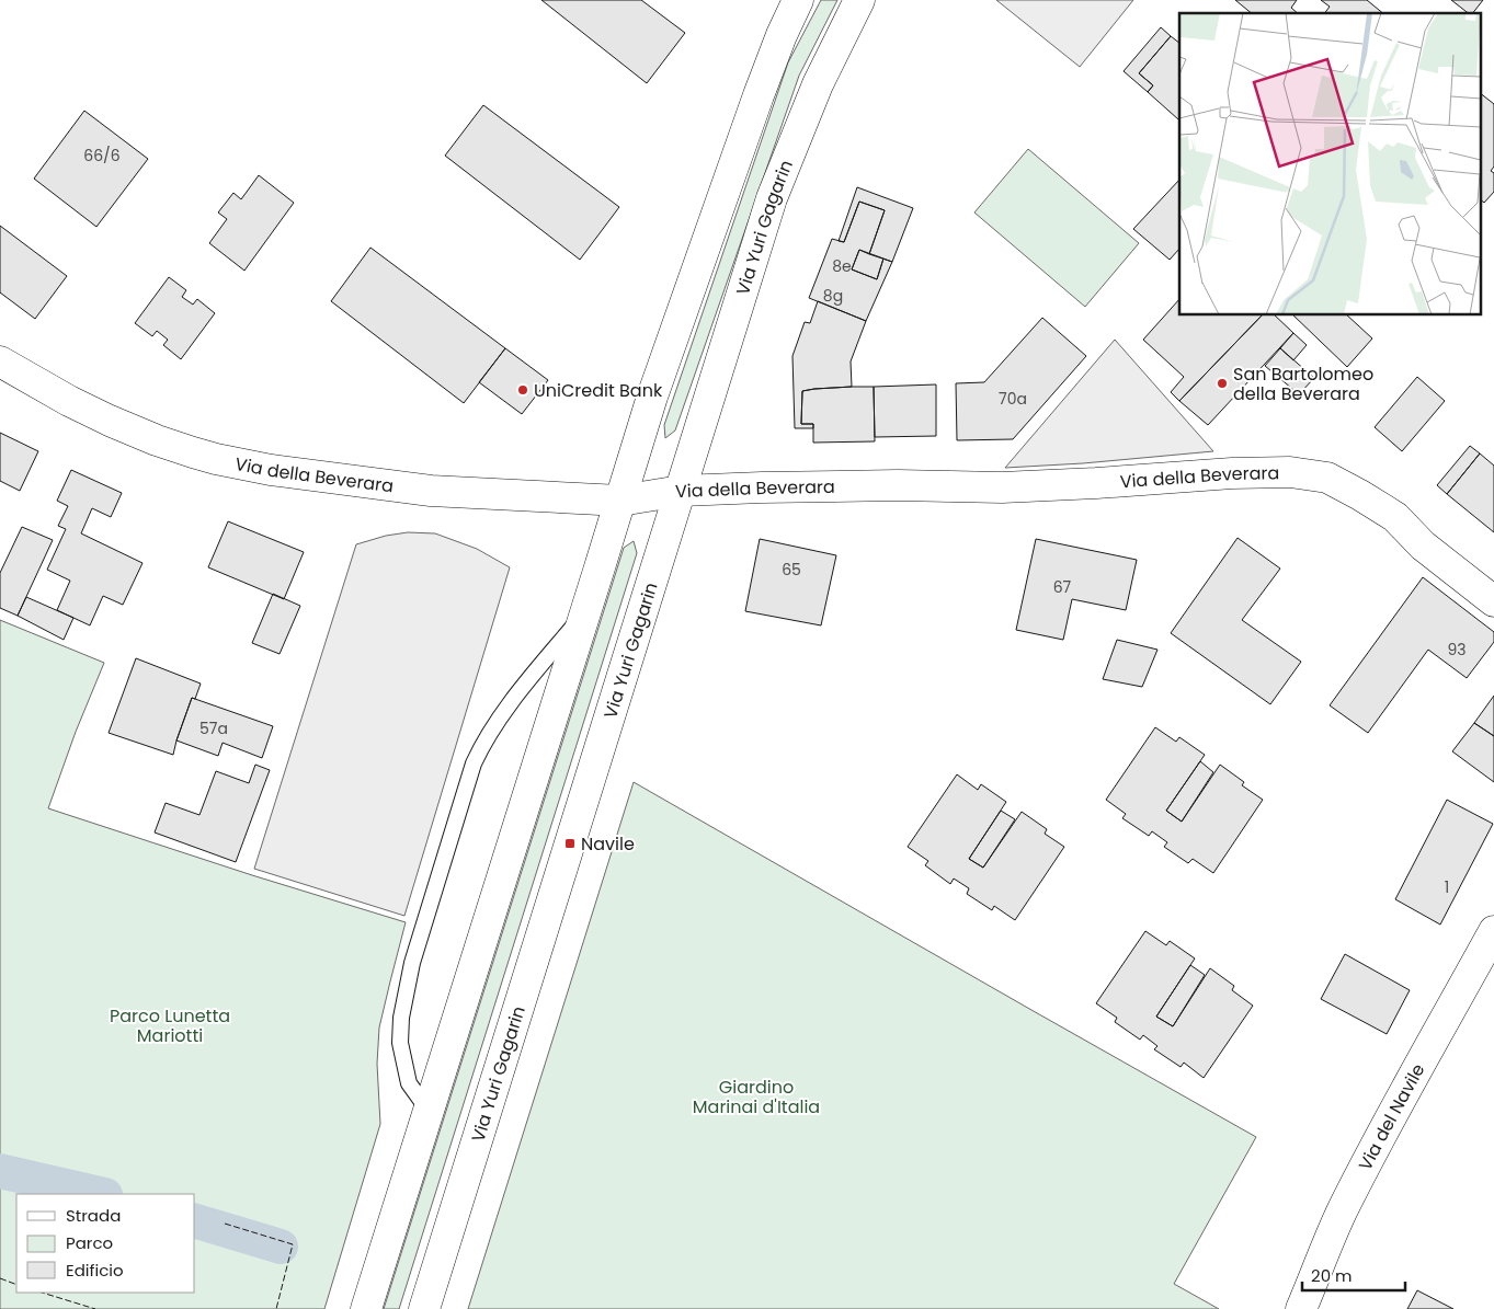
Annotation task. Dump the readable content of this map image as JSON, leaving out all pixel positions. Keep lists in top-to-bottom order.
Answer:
{
  "streets": {
    "main road": ["Via Yuri Gagarin", "Via della Beverara", "Via del Navile"]
  },
  "crossings": [
    ["Via Yuri Gagarin", "Via della Beverara"]
  ],
  "parks": ["Parco Lunetta Mariotti", "Giardino Marinai d'Italia"],
  "places": {
    "other": ["San Bartolomeo della Beverara", "UniCredit Bank"],
    "transit": ["Navile"]
  },
  "house_numbers": [
    "66/6",
    "8e",
    "8g",
    "70a",
    "65",
    "67",
    "93",
    "57a",
    "1"
  ],
  "legend": ["Strada", "Parco", "Edificio"],
  "scale_bar": "20 m"
}
